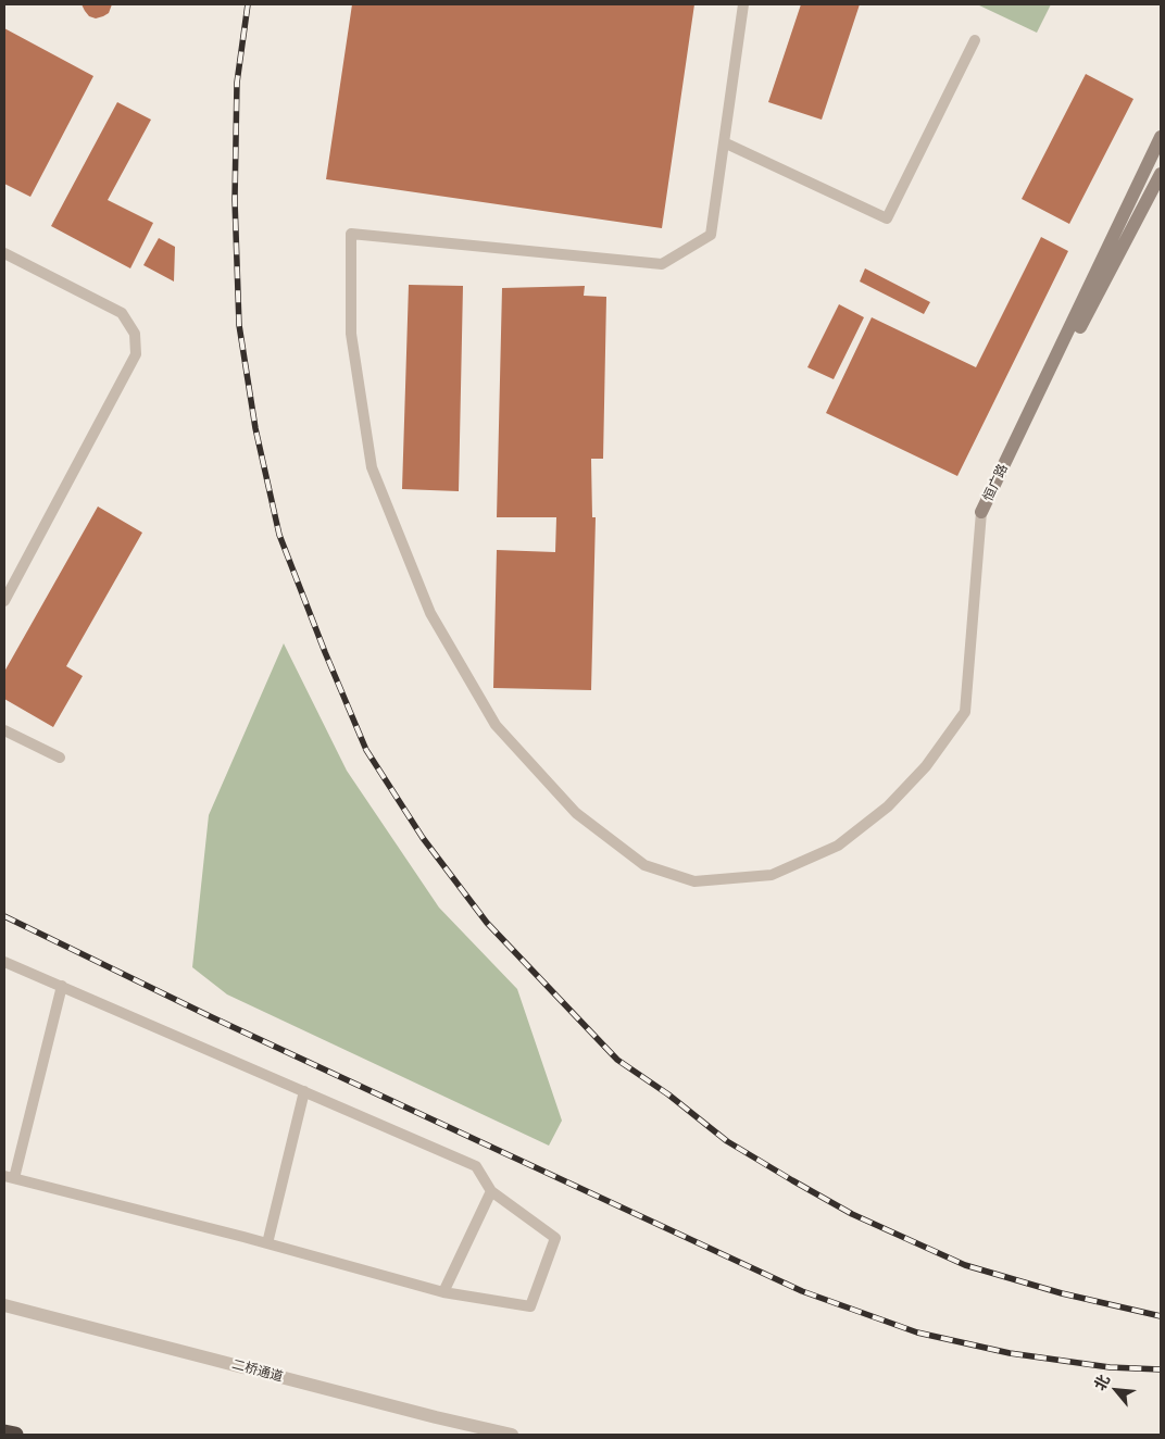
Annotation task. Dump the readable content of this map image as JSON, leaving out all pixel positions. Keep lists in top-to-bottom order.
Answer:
{
  "streets": {
    "street": ["恒广路", "二桥通道"]
  },
  "north": "top left"
}
